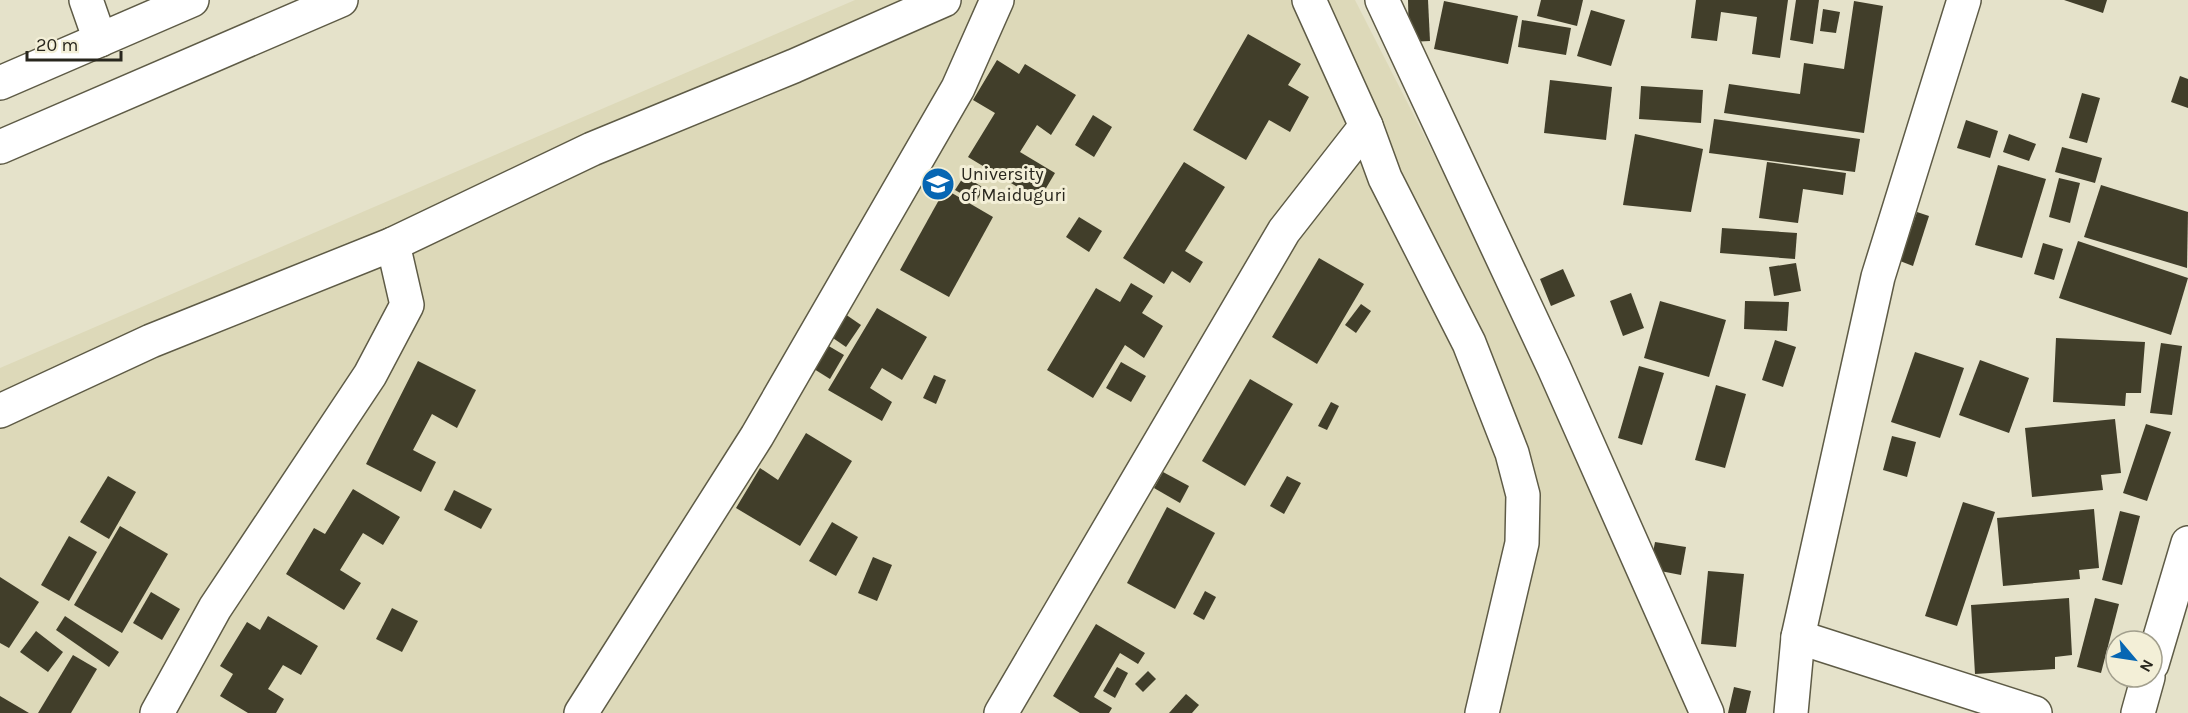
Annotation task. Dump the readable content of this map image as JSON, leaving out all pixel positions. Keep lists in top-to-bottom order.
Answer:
{
  "places": {
    "school or university": ["University of Maiduguri"]
  },
  "scale_bar": "20 m",
  "north": "bottom right"
}
